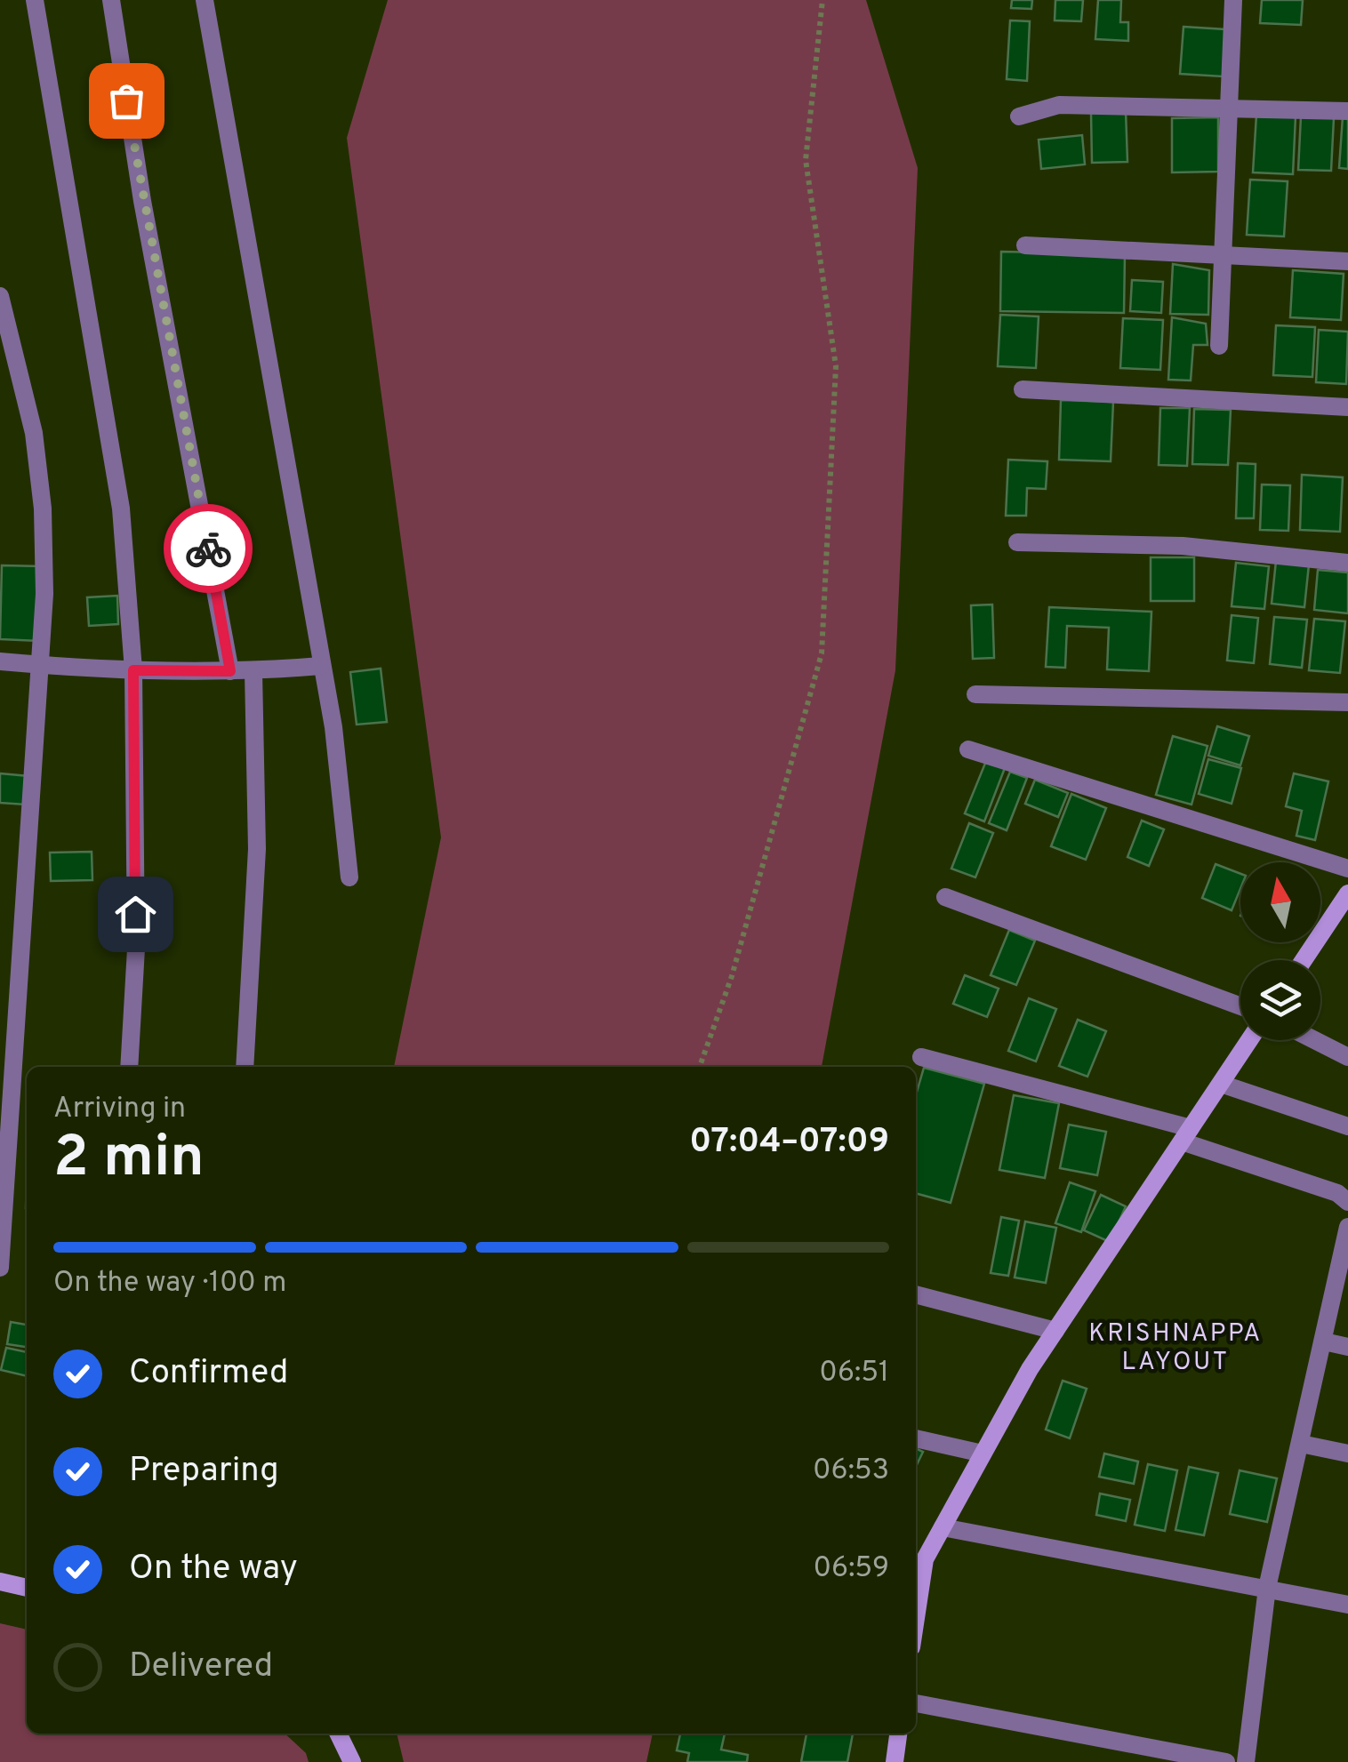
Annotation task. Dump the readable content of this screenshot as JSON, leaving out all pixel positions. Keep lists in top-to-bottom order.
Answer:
{
  "districts": ["KRISHNAPPA LAYOUT"],
  "north": "top",
  "page": {
    "heading": ["2 min", "Arriving in", "07:04–07:09"],
    "bar": "On the way · 100 m",
    "list": [
      ["Confirmed", "06:51"],
      ["Preparing", "06:53"],
      ["On the way", "06:59"],
      "Delivered"
    ]
  }
}
